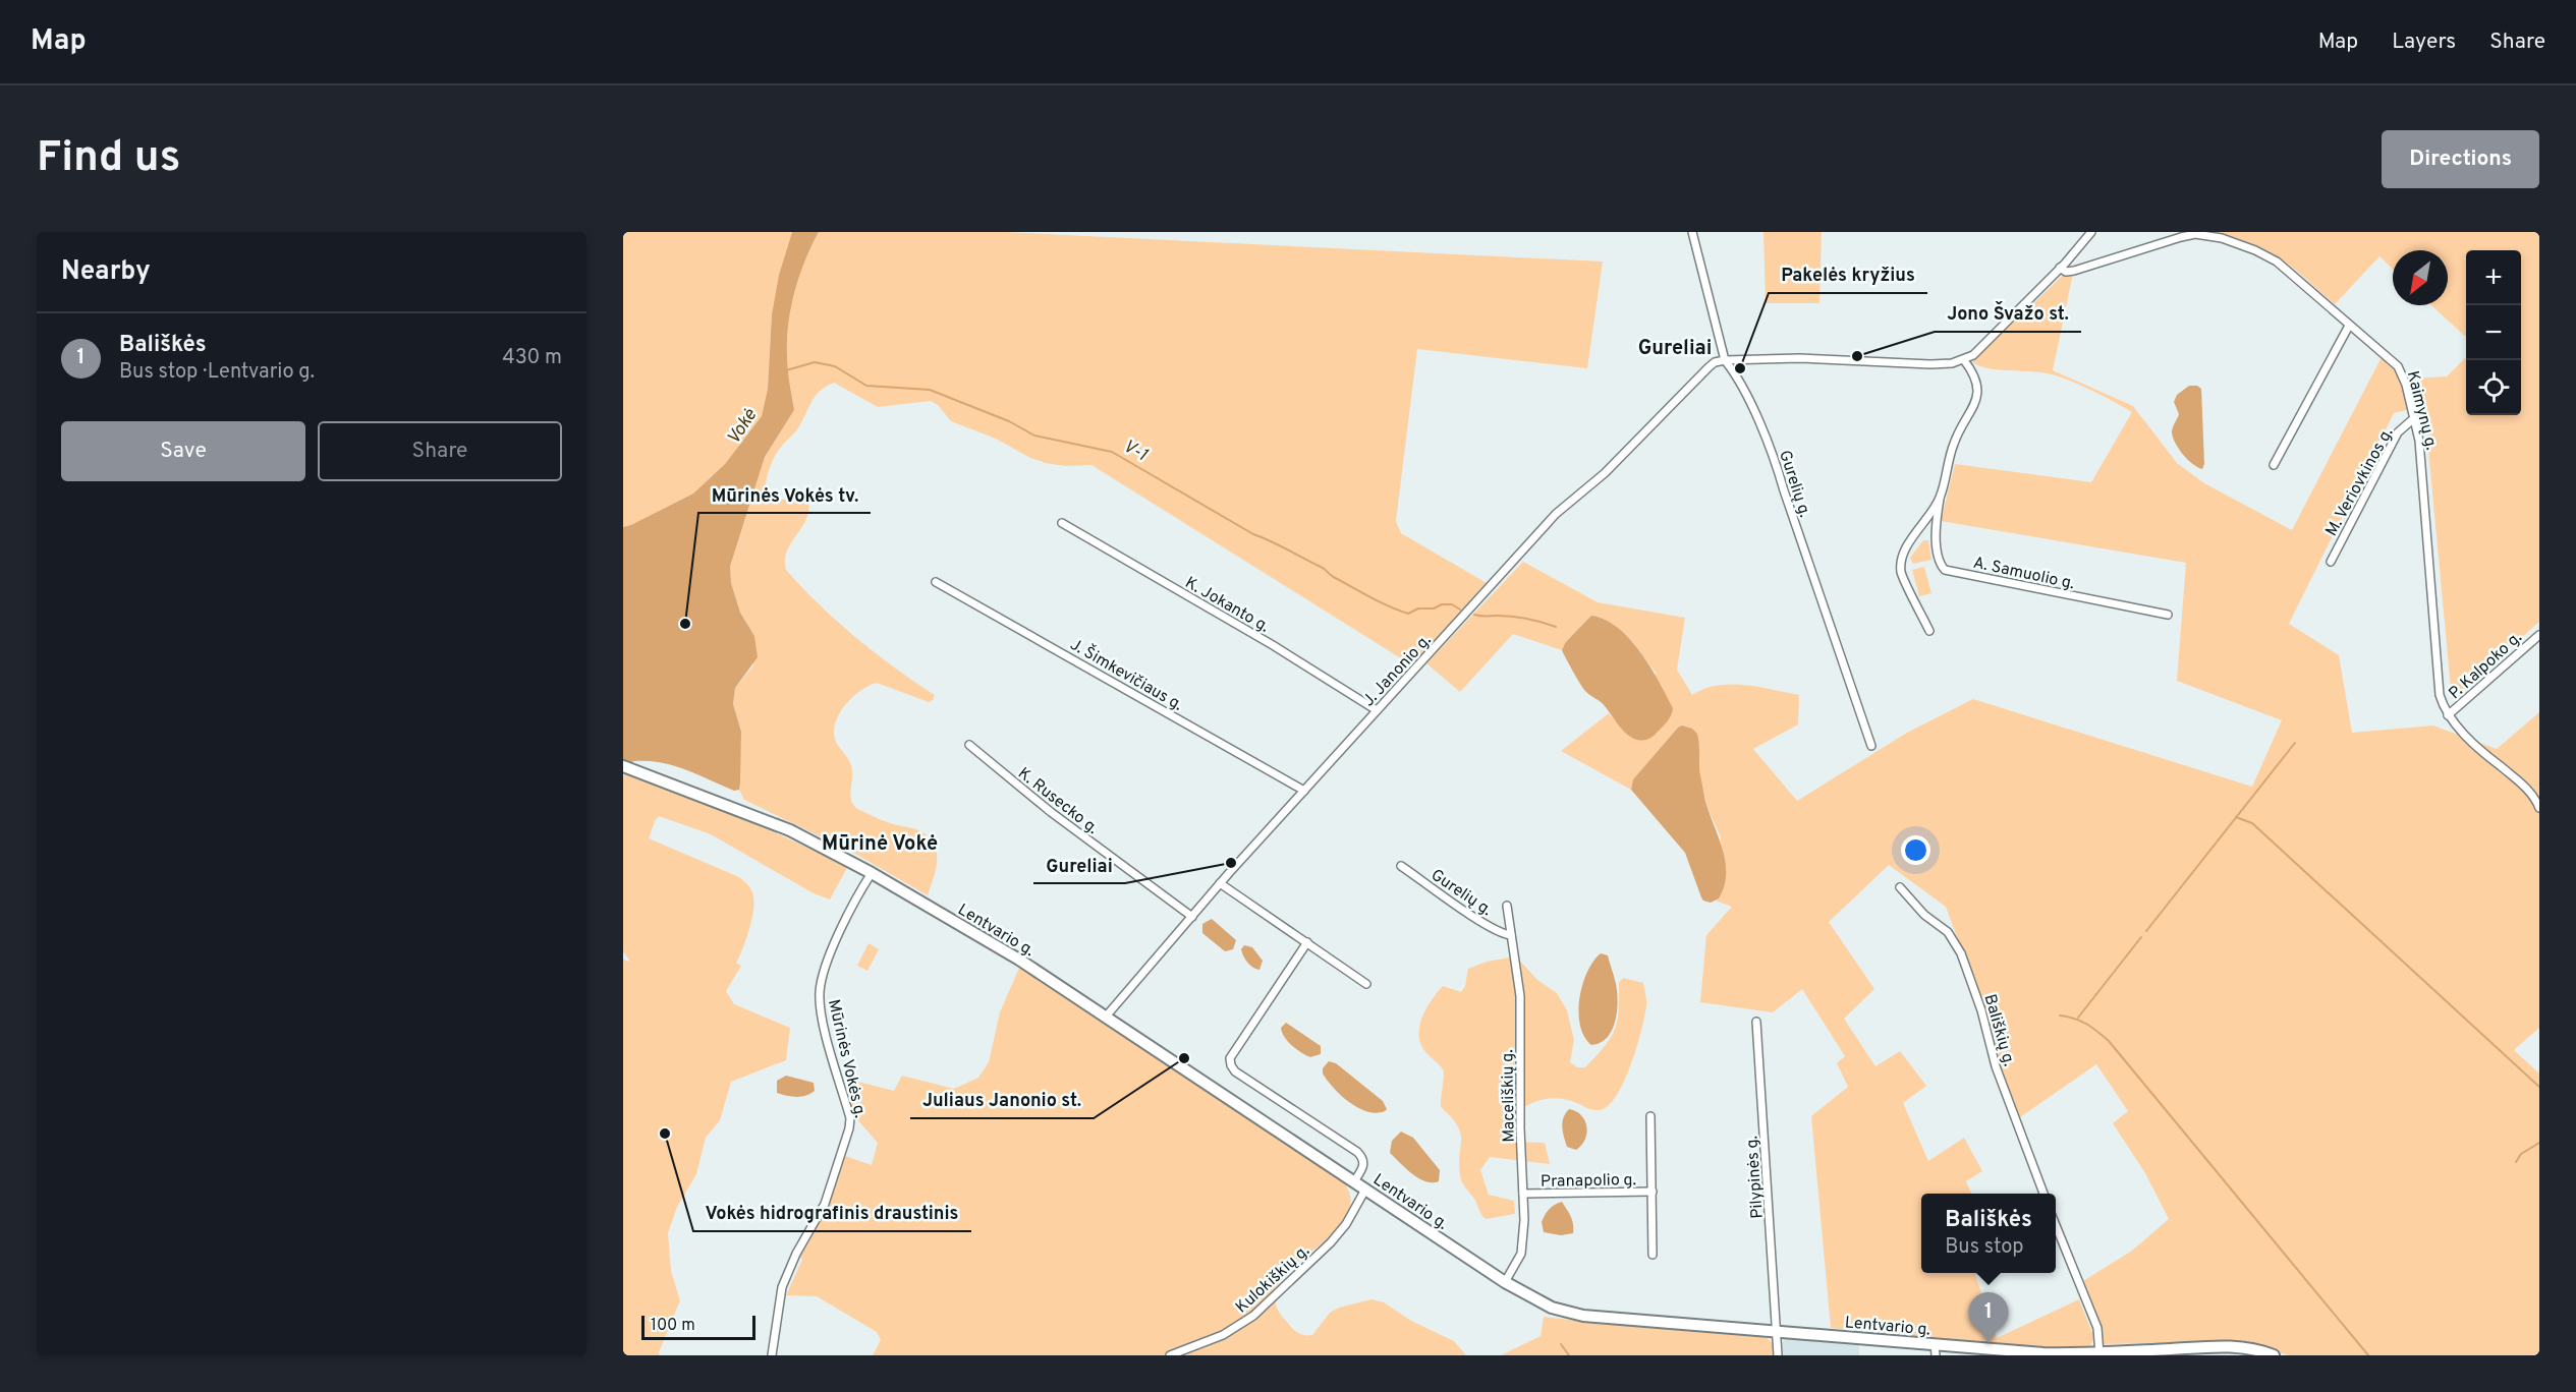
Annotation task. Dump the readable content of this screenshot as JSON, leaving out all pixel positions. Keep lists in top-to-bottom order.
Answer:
{
  "streets": {
    "main road": ["Lentvario g."],
    "street": [
      "Kaimynų g.",
      "M. Veriovkinos g.",
      "Gurelių g.",
      "A. Samuolio g.",
      "K. Jokanto g.",
      "P. Kalpoko g.",
      "J. Janonio g.",
      "J. Šimkevičiaus g.",
      "K. Rusecko g.",
      "Bališkių g.",
      "Mūrinės Vokės g.",
      "Maceliškių g.",
      "Pilypinės g.",
      "Pranapolio g.",
      "Kulokiškių g."
    ]
  },
  "crossings": [
    ["Kaimynų g.", "M. Veriovkinos g."],
    ["Kaimynų g.", "P. Kalpoko g."],
    ["Gurelių g.", "J. Janonio g."],
    ["Gurelių g.", "Maceliškių g."],
    ["K. Jokanto g.", "J. Janonio g."],
    ["J. Janonio g.", "J. Šimkevičiaus g."],
    ["J. Janonio g.", "K. Rusecko g."],
    ["J. Janonio g.", "Lentvario g."],
    ["Lentvario g.", "Mūrinės Vokės g."],
    ["Lentvario g.", "Maceliškių g."],
    ["Lentvario g.", "Pilypinės g."],
    ["Lentvario g.", "Kulokiškių g."],
    ["Maceliškių g.", "Pranapolio g."]
  ],
  "districts": ["Gureliai", "Mūrinė Vokė"],
  "water": ["Vokė", "V-1"],
  "places": [
    "Jono Švažo st.",
    "Pakelės kryžius",
    "Mūrinės Vokės tv.",
    "Gureliai",
    "Juliaus Janonio st.",
    "Vokės hidrografinis draustinis"
  ],
  "scale_bar": "100 m",
  "north": "bottom left",
  "page": {
    "header": "Map",
    "nav": ["Map", "Layers", "Share"],
    "buttons": [
      "Directions",
      ["Save", "Share"]
    ],
    "title": "Find us",
    "heading": "Nearby",
    "map_buttons": ["+", "−"],
    "list": [
      {
        "mark": "1",
        "name": "Bališkės",
        "note": "Bus stop · Lentvario g.",
        "value": "430 m"
      }
    ],
    "popup": ["Bališkės", "Bus stop"],
    "pins": "1",
    "scale": "100 m"
  }
}
